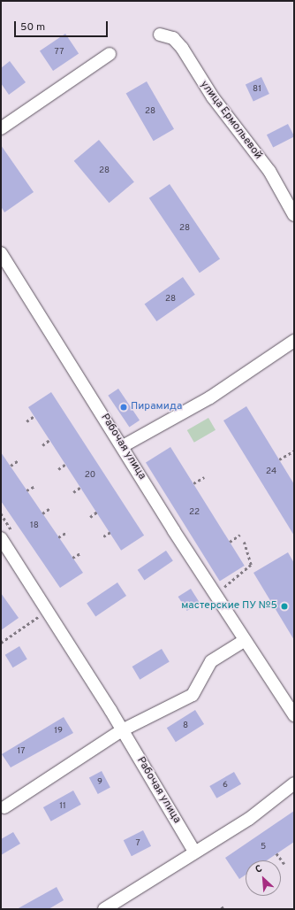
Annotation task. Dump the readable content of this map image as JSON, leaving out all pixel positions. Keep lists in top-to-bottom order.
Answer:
{
  "streets": {
    "street": ["улица Ермольевой", "Рабочая улица"]
  },
  "places": ["Пирамида", "мастерские ПУ №5"],
  "house_numbers": [
    "77",
    "81",
    "28",
    "28",
    "28",
    "28",
    "24",
    "20",
    "22",
    "18",
    "8",
    "19",
    "17",
    "9",
    "6",
    "11",
    "7",
    "5"
  ],
  "scale_bar": "50 m",
  "north": "top left"
}
